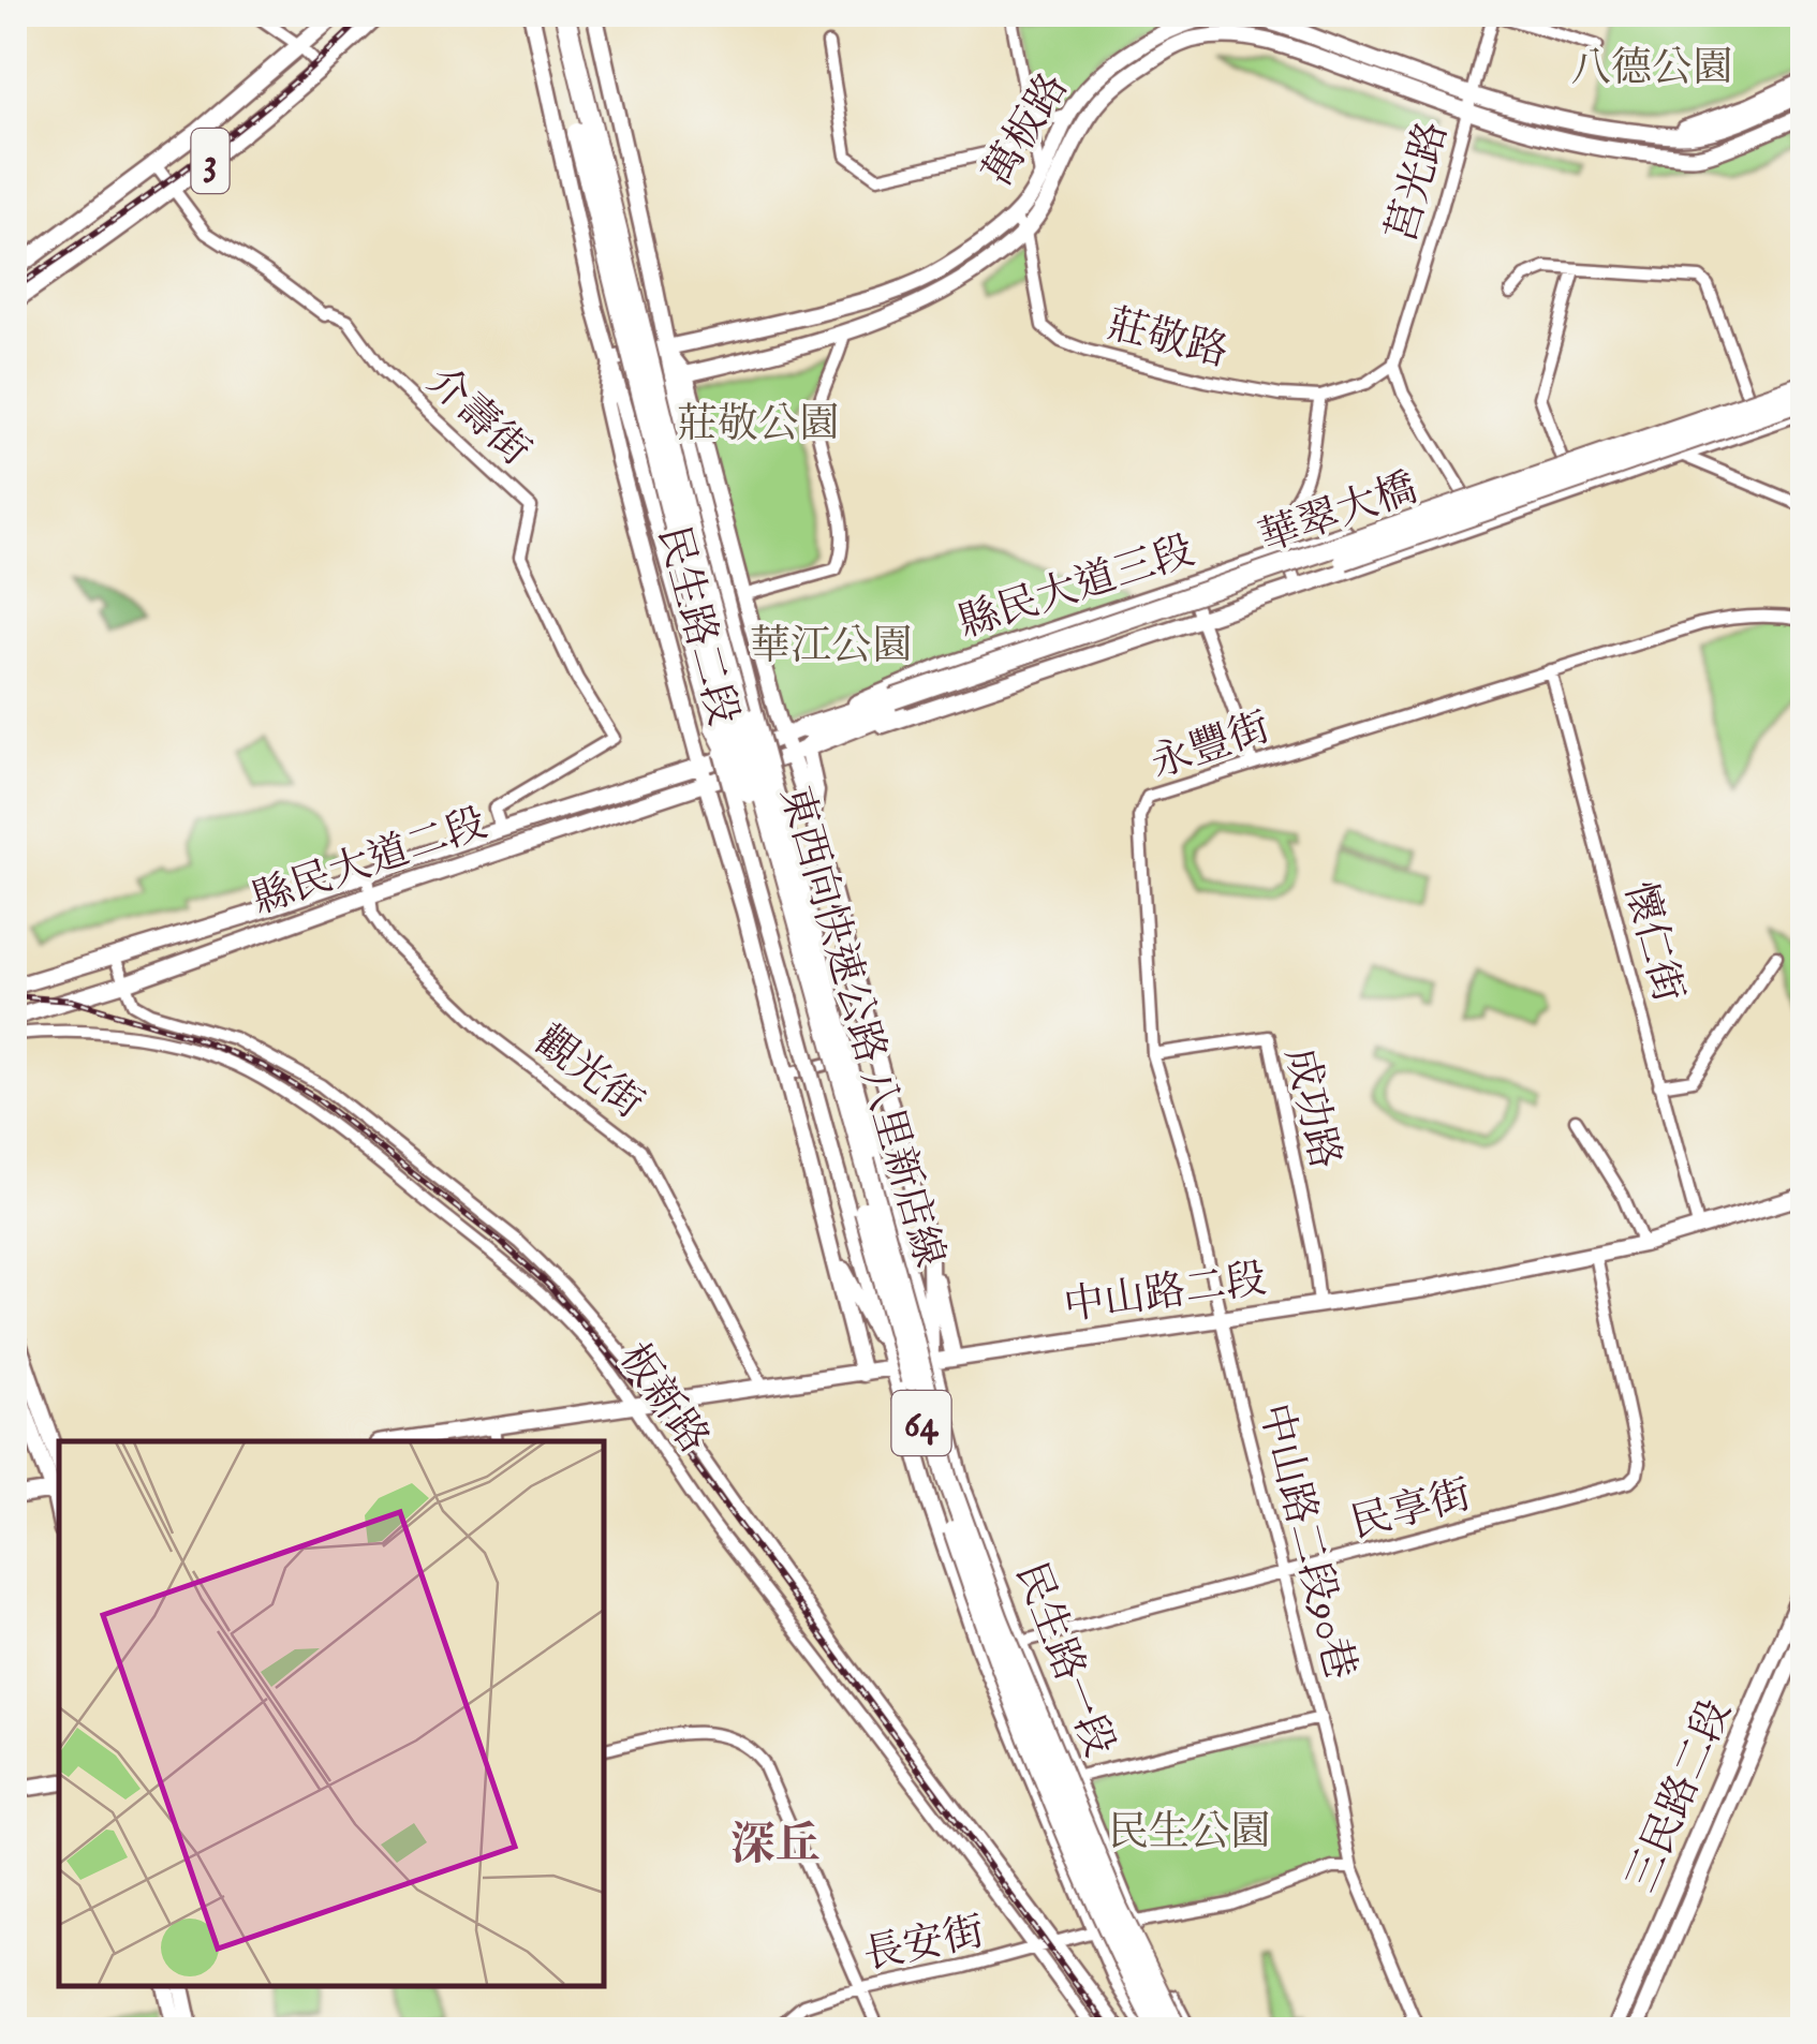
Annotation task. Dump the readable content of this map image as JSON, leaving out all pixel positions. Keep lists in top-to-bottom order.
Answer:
{
  "streets": {
    "highway": ["華翠大橋", "東西向快速公路 八里新店線", "64"],
    "main road": [
      "萬板路",
      "3",
      "縣民大道三段",
      "民生路二段",
      "縣民大道二段",
      "中山路二段",
      "民生路一段",
      "三民路二段"
    ],
    "street": [
      "莒光路",
      "莊敬路",
      "介壽街",
      "永豐街",
      "懷仁街",
      "觀光街",
      "成功路",
      "板新路",
      "民享街",
      "中山路二段90巷",
      "長安街"
    ]
  },
  "crossings": [
    ["萬板路", "莒光路"],
    ["萬板路", "莊敬路"],
    ["萬板路", "民生路二段"],
    ["3", "介壽街"],
    ["莒光路", "莊敬路"],
    ["介壽街", "縣民大道二段"],
    ["華翠大橋", "縣民大道三段"],
    ["縣民大道三段", "民生路二段"],
    ["縣民大道三段", "縣民大道二段"],
    ["民生路二段", "縣民大道二段"],
    ["民生路二段", "中山路二段"],
    ["民生路二段", "民生路一段"],
    ["永豐街", "懷仁街"],
    ["永豐街", "成功路"],
    ["永豐街", "中山路二段"],
    ["永豐街", "中山路二段90巷"],
    ["縣民大道二段", "觀光街"],
    ["縣民大道二段", "板新路"],
    ["懷仁街", "中山路二段"],
    ["觀光街", "中山路二段"],
    ["成功路", "中山路二段"],
    ["中山路二段", "板新路"],
    ["中山路二段", "民享街"],
    ["中山路二段", "中山路二段90巷"],
    ["中山路二段", "民生路一段"],
    ["板新路", "長安街"],
    ["民享街", "中山路二段90巷"],
    ["民享街", "民生路一段"],
    ["中山路二段90巷", "長安街"],
    ["民生路一段", "長安街"]
  ],
  "districts": ["深丘"],
  "parks": [
    "八德公園",
    "莊敬公園",
    "華江公園",
    "民生公園"
  ]
}
